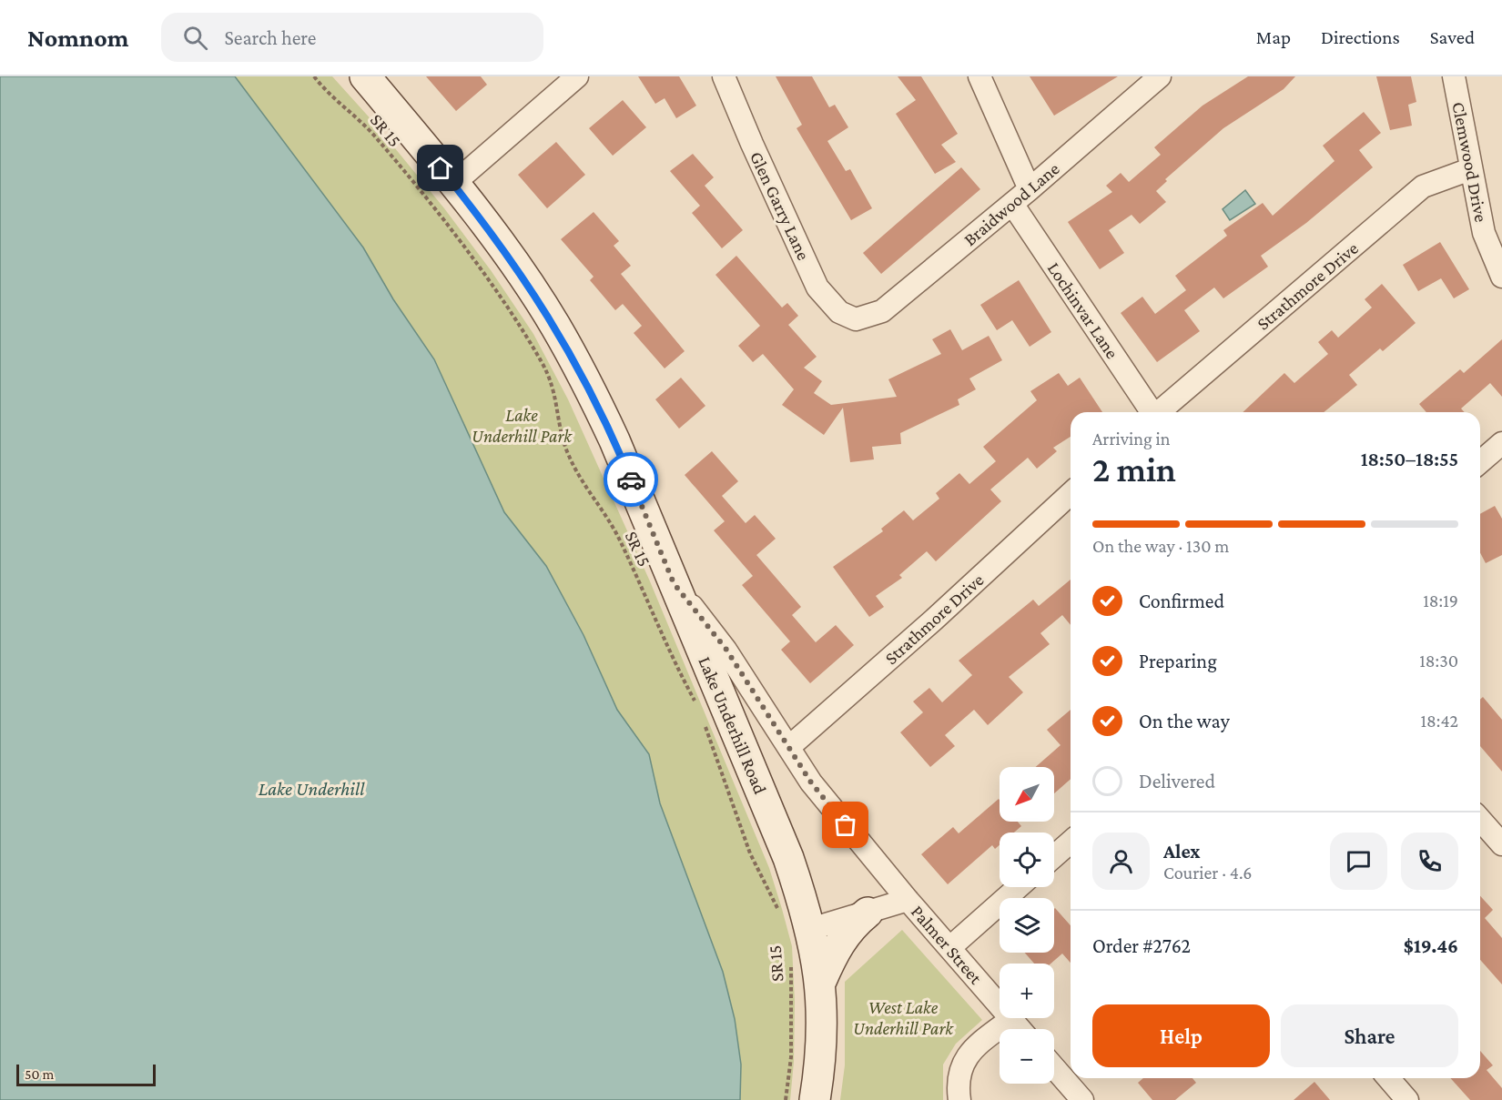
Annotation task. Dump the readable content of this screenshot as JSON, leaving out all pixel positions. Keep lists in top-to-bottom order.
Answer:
{
  "streets": {
    "main road": ["SR 15", "Lake Underhill Road"],
    "street": [
      "Clemwood Drive",
      "Braidwood Lane",
      "Glen Garry Lane",
      "Strathmore Drive",
      "Lochinvar Lane",
      "Palmer Street"
    ]
  },
  "crossings": [
    ["Clemwood Drive", "Strathmore Drive"],
    ["Braidwood Lane", "Glen Garry Lane"],
    ["Braidwood Lane", "Lochinvar Lane"],
    ["Strathmore Drive", "Palmer Street"],
    ["Lake Underhill Road", "Palmer Street"]
  ],
  "water": ["Lake Underhill"],
  "parks": ["Lake Underhill Park", "West Lake Underhill Park"],
  "scale_bar": "50 m",
  "north": "bottom left",
  "page": {
    "header": "Nomnom",
    "search": "Search here",
    "nav": ["Map", "Directions", "Saved"],
    "heading": ["2 min", "Arriving in", "18:50–18:55"],
    "panel": [
      "Alex",
      "Courier · 4.6",
      "Order #2762",
      "$19.46"
    ],
    "bar": "On the way · 130 m",
    "list": [
      ["Confirmed", "18:19"],
      ["Preparing", "18:30"],
      ["On the way", "18:42"],
      "Delivered"
    ],
    "map_buttons": ["+", "−"],
    "buttons": ["Help", "Share"],
    "scale": "50 m"
  }
}
